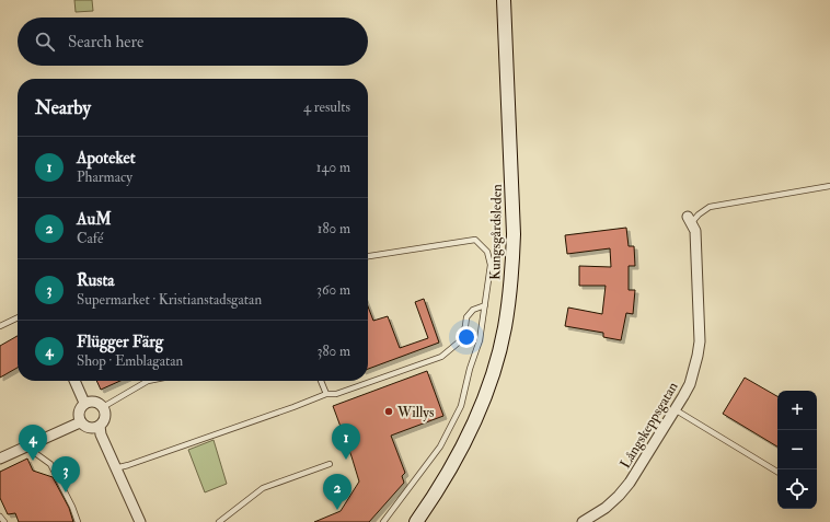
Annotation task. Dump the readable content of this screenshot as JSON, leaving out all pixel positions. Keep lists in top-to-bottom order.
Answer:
{
  "streets": {
    "main road": ["Kungsgårdsleden"],
    "street": ["Långskeppsgatan"]
  },
  "places": ["Willys"],
  "page": {
    "search": "Search here",
    "heading": ["Nearby", "4 results"],
    "list": [
      {
        "mark": "1",
        "name": "Apoteket",
        "note": "Pharmacy",
        "value": "140 m"
      },
      {
        "mark": "2",
        "name": "AuM",
        "note": "Café",
        "value": "180 m"
      },
      {
        "mark": "3",
        "name": "Rusta",
        "note": "Supermarket · Kristianstadsgatan",
        "value": "360 m"
      },
      {
        "mark": "4",
        "name": "Flügger Färg",
        "note": "Shop · Emblagatan",
        "value": "380 m"
      }
    ],
    "map_buttons": ["+", "−"],
    "pins": [
      "1",
      "4",
      "3",
      "2"
    ]
  }
}
